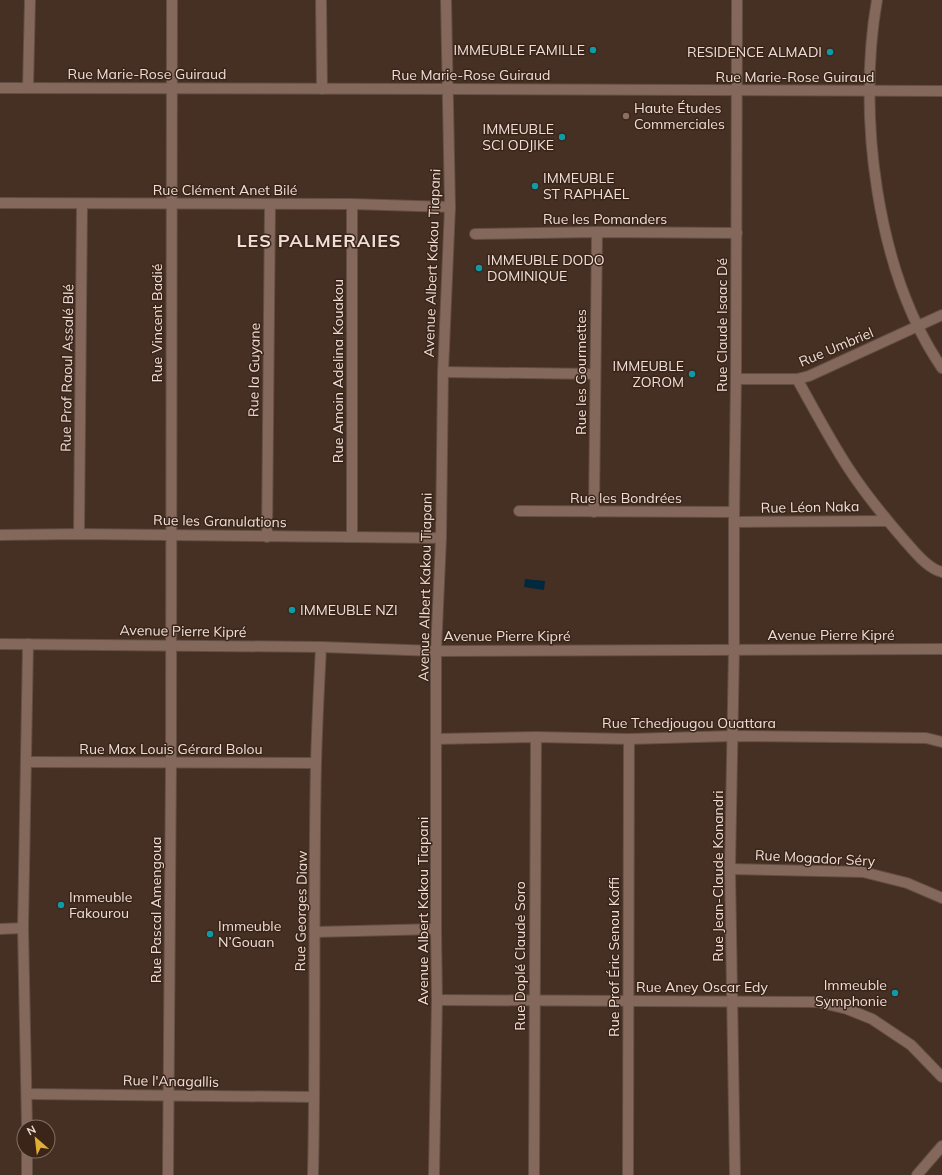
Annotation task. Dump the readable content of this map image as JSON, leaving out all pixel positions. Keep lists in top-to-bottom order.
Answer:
{
  "streets": {
    "street": [
      "Rue Marie-Rose Guiraud",
      "Rue Clément Anet Bilé",
      "Rue les Pomanders",
      "Avenue Albert Kakou Tiapani",
      "Rue Vincent Badié",
      "Rue Claude Isaac Dé",
      "Rue Umbriel",
      "Rue Prof Raoul Assalé Blé",
      "Rue la Guyane",
      "Rue Amoin Adelina Kouakou",
      "Rue les Gourmettes",
      "Rue les Bondrées",
      "Rue Léon Naka",
      "Rue les Granulations",
      "Avenue Pierre Kipré",
      "Rue Tchedjougou Ouattara",
      "Rue Max Louis Gérard Bolou",
      "Rue Mogador Séry",
      "Rue Jean-Claude Konandri",
      "Rue Pascal Amengoua",
      "Rue Georges Diaw",
      "Rue Doplé Claude Soro",
      "Rue Prof Éric Senou Koffi",
      "Rue Aney Oscar Edy",
      "Rue l'Anagallis"
    ]
  },
  "crossings": [
    ["Rue Marie-Rose Guiraud", "Avenue Albert Kakou Tiapani"],
    ["Rue Marie-Rose Guiraud", "Rue Vincent Badié"],
    ["Rue Marie-Rose Guiraud", "Rue Claude Isaac Dé"],
    ["Rue Clément Anet Bilé", "Avenue Albert Kakou Tiapani"],
    ["Rue Clément Anet Bilé", "Rue Vincent Badié"],
    ["Rue Clément Anet Bilé", "Rue Prof Raoul Assalé Blé"],
    ["Rue Clément Anet Bilé", "Rue la Guyane"],
    ["Rue Clément Anet Bilé", "Rue Amoin Adelina Kouakou"],
    ["Rue les Pomanders", "Rue Claude Isaac Dé"],
    ["Rue les Pomanders", "Rue les Gourmettes"],
    ["Avenue Albert Kakou Tiapani", "Rue les Granulations"],
    ["Avenue Albert Kakou Tiapani", "Avenue Pierre Kipré"],
    ["Avenue Albert Kakou Tiapani", "Rue Tchedjougou Ouattara"],
    ["Avenue Albert Kakou Tiapani", "Rue Aney Oscar Edy"],
    ["Rue Vincent Badié", "Rue les Granulations"],
    ["Rue Vincent Badié", "Avenue Pierre Kipré"],
    ["Rue Vincent Badié", "Rue Pascal Amengoua"],
    ["Rue Claude Isaac Dé", "Rue Umbriel"],
    ["Rue Claude Isaac Dé", "Rue les Bondrées"],
    ["Rue Claude Isaac Dé", "Rue Léon Naka"],
    ["Rue Claude Isaac Dé", "Avenue Pierre Kipré"],
    ["Rue Claude Isaac Dé", "Rue Jean-Claude Konandri"],
    ["Rue Prof Raoul Assalé Blé", "Rue les Granulations"],
    ["Rue la Guyane", "Rue les Granulations"],
    ["Rue Amoin Adelina Kouakou", "Rue les Granulations"],
    ["Rue les Gourmettes", "Rue les Bondrées"],
    ["Avenue Pierre Kipré", "Rue Jean-Claude Konandri"],
    ["Avenue Pierre Kipré", "Rue Pascal Amengoua"],
    ["Avenue Pierre Kipré", "Rue Georges Diaw"],
    ["Rue Tchedjougou Ouattara", "Rue Jean-Claude Konandri"],
    ["Rue Tchedjougou Ouattara", "Rue Doplé Claude Soro"],
    ["Rue Tchedjougou Ouattara", "Rue Prof Éric Senou Koffi"],
    ["Rue Max Louis Gérard Bolou", "Rue Pascal Amengoua"],
    ["Rue Max Louis Gérard Bolou", "Rue Georges Diaw"],
    ["Rue Mogador Séry", "Rue Jean-Claude Konandri"],
    ["Rue Jean-Claude Konandri", "Rue Aney Oscar Edy"],
    ["Rue Pascal Amengoua", "Rue l'Anagallis"],
    ["Rue Georges Diaw", "Rue l'Anagallis"],
    ["Rue Doplé Claude Soro", "Rue Aney Oscar Edy"],
    ["Rue Prof Éric Senou Koffi", "Rue Aney Oscar Edy"]
  ],
  "districts": ["LES PALMERAIES"],
  "places": [
    "IMMEUBLE FAMILLE",
    "RESIDENCE ALMADI",
    "Haute Études Commerciales",
    "IMMEUBLE SCI ODJIKE",
    "IMMEUBLE ST RAPHAEL",
    "IMMEUBLE DODO DOMINIQUE",
    "IMMEUBLE ZOROM",
    "IMMEUBLE NZI",
    "Immeuble Fakourou",
    "Immeuble N’Gouan",
    "Immeuble Symphonie"
  ],
  "north": "top left"
}
